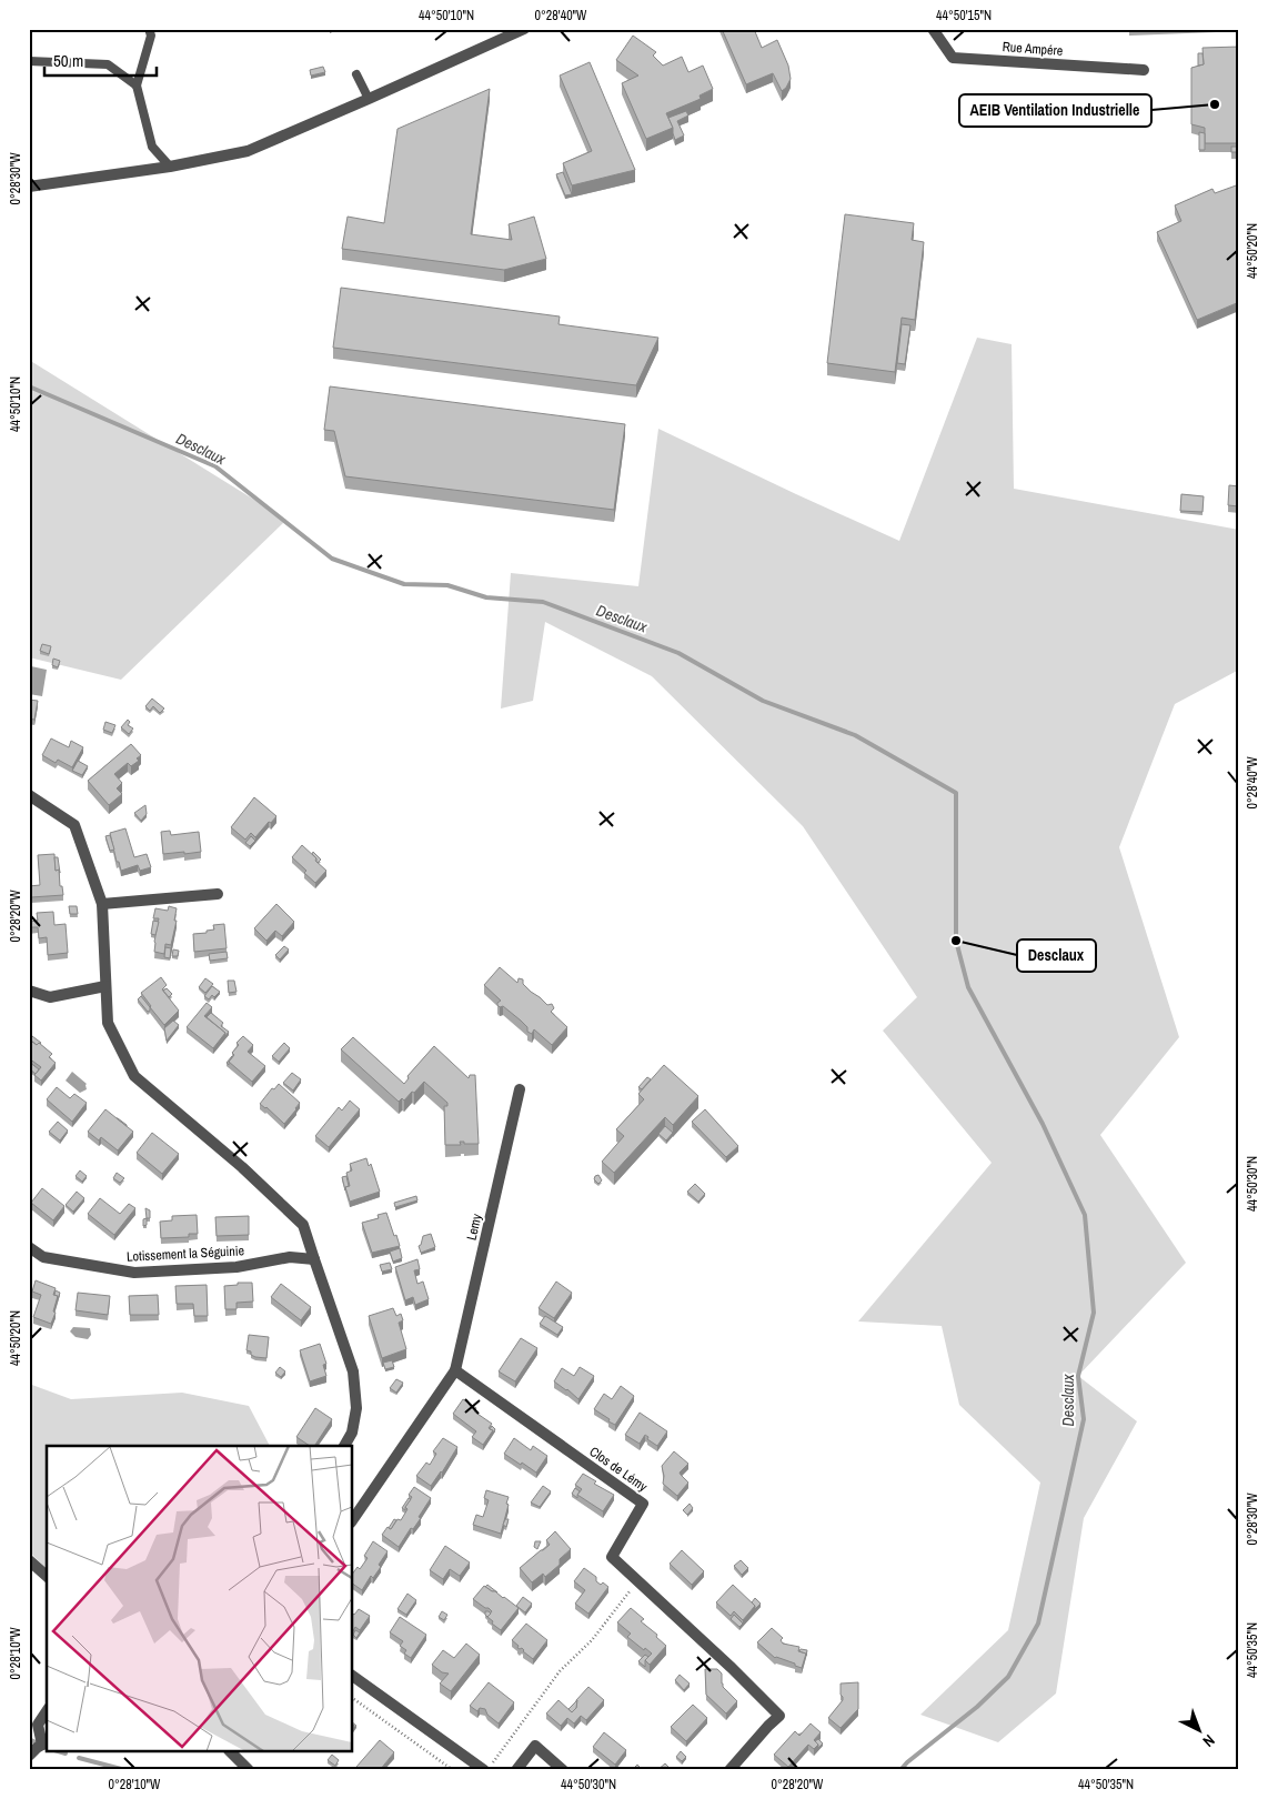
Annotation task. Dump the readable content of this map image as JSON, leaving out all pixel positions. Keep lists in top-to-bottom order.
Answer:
{
  "streets": {
    "street": [
      "Rue Ampére",
      "Lemy",
      "Lotissement la Séguinie",
      "Clos de Lémy"
    ]
  },
  "crossings": [
    ["Lemy", "Clos de Lémy"]
  ],
  "water": ["Desclaux"],
  "places": ["AEIB Ventilation Industrielle", "Desclaux"],
  "scale_bar": "50 m",
  "north": "bottom right",
  "coordinates": [
    "44°50'10\"N",
    "0°28'40\"W",
    "44°50'15\"N",
    "0°28'30\"W",
    "44°50'20\"N",
    "0°28'20\"W",
    "44°50'30\"N",
    "44°50'35\"N",
    "0°28'10\"W"
  ]
}
